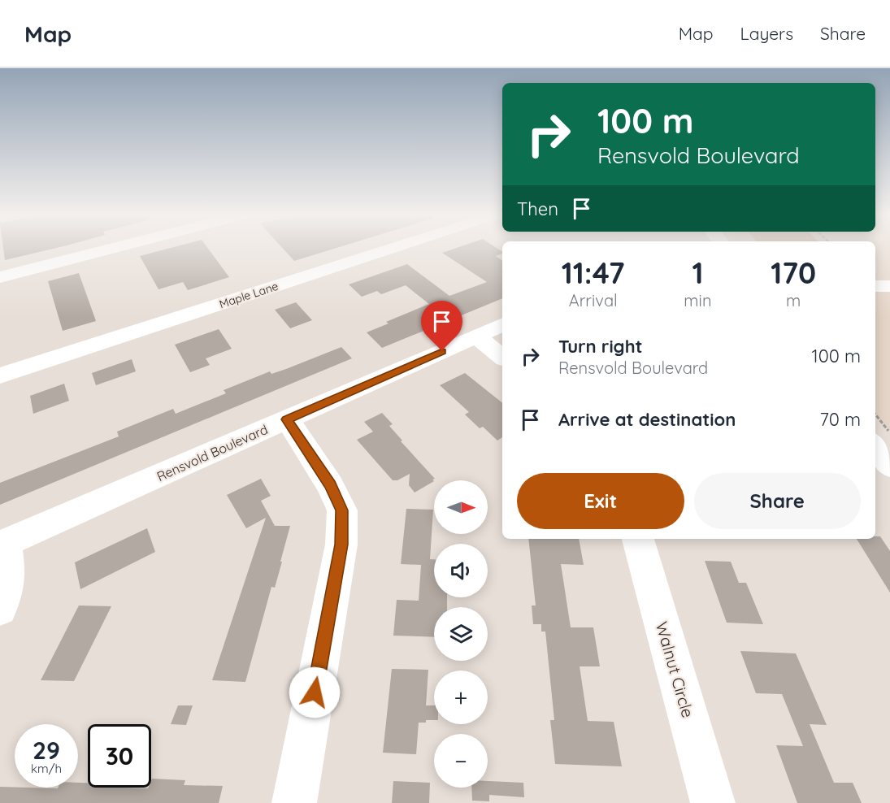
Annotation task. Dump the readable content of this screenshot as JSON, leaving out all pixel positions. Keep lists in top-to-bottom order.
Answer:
{
  "streets": {
    "street": ["Maple Lane", "Rensvold Boulevard", "Walnut Circle"]
  },
  "north": "right",
  "page": {
    "header": "Map",
    "nav": ["Map", "Layers", "Share"],
    "turn": ["100 m", "Rensvold Boulevard"],
    "then": "Then",
    "eta": [
      "11:47",
      "Arrival",
      "1",
      "min",
      "170",
      "m"
    ],
    "list": [
      {
        "name": "Turn right",
        "note": "Rensvold Boulevard",
        "value": "100 m"
      },
      {
        "name": "Arrive at destination",
        "value": "70 m"
      }
    ],
    "buttons": ["Exit", "Share"],
    "map_buttons": ["+", "−"],
    "speed": "29 km/h",
    "limit": "30"
  }
}
